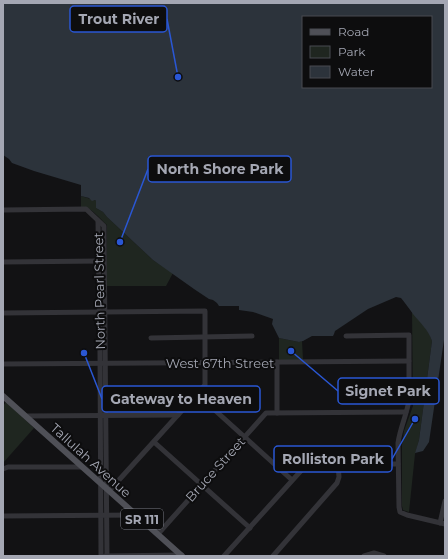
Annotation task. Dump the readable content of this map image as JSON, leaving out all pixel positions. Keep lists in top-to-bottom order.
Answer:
{
  "streets": {
    "main road": ["Tallulah Avenue", "SR 111"],
    "street": ["North Pearl Street", "West 67th Street", "Bruce Street"]
  },
  "crossings": [
    ["North Pearl Street", "West 67th Street"],
    ["North Pearl Street", "Tallulah Avenue"],
    ["Tallulah Avenue", "Bruce Street"]
  ],
  "places": [
    "Trout River",
    "North Shore Park",
    "Signet Park",
    "Gateway to Heaven",
    "Rolliston Park"
  ],
  "legend": ["Road", "Park", "Water"]
}
